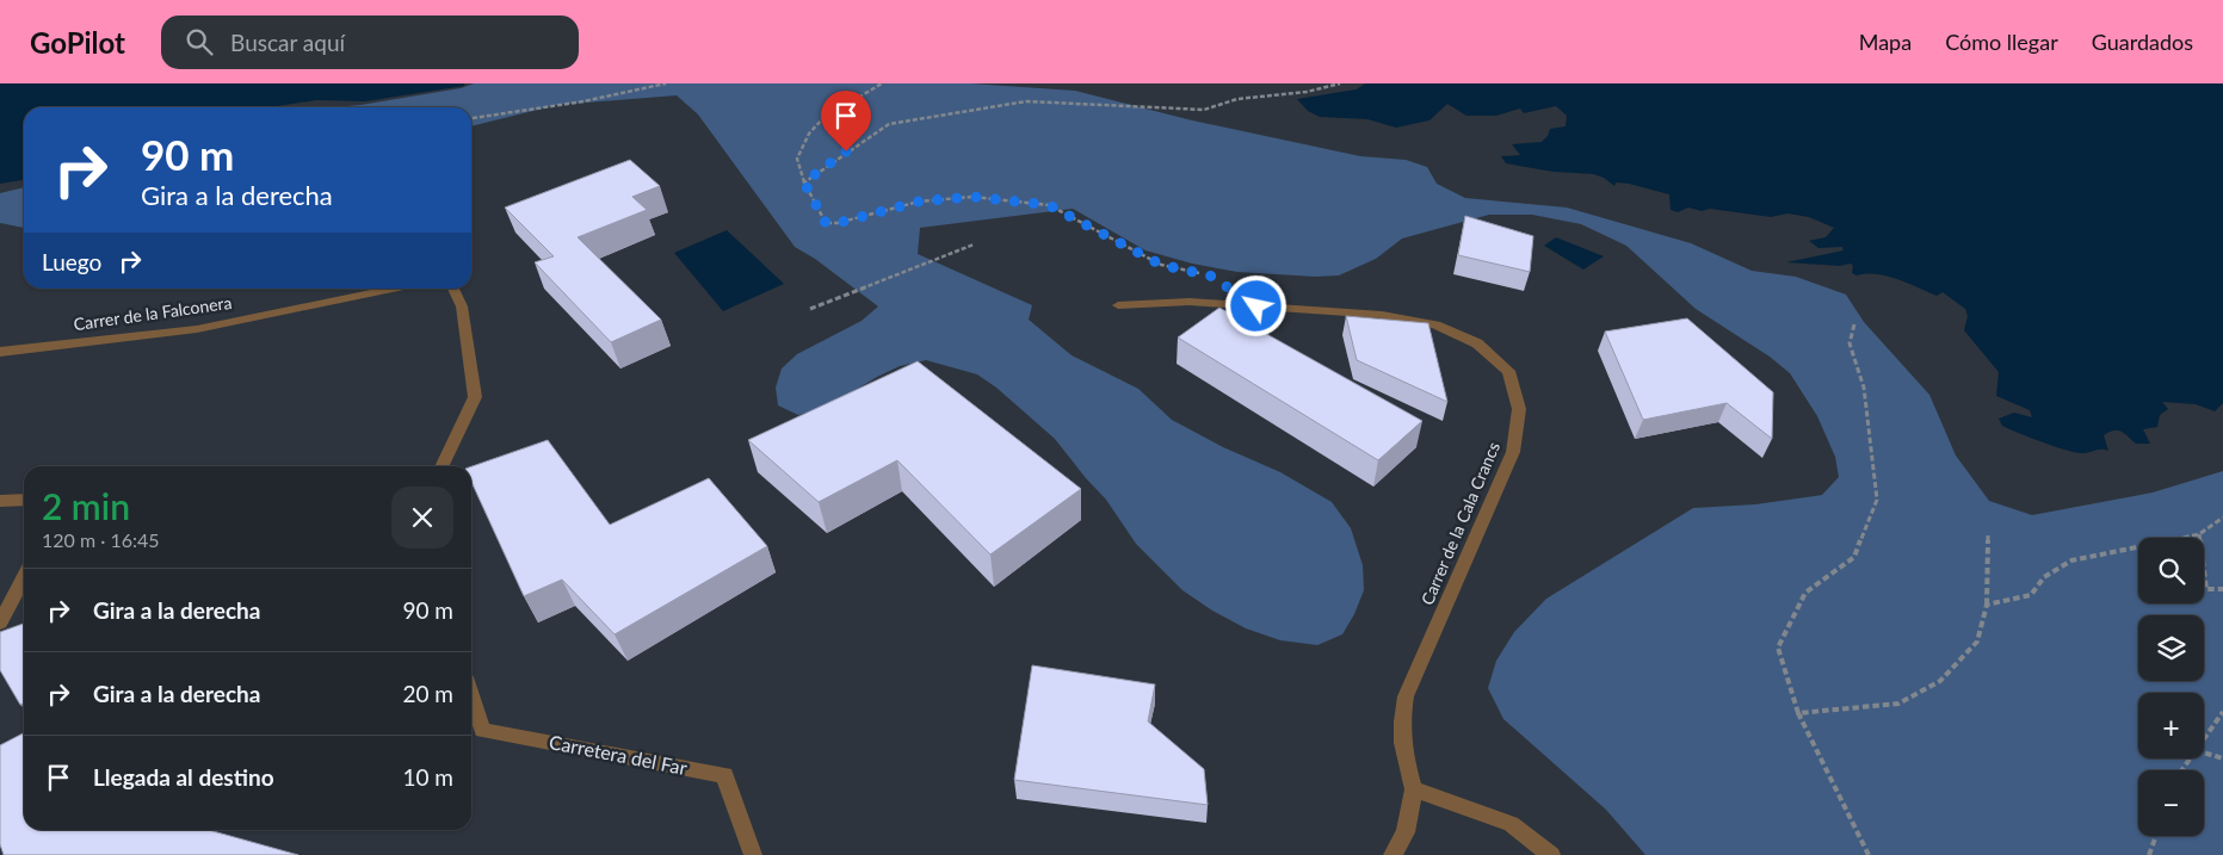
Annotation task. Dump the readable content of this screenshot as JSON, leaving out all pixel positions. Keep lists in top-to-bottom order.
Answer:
{
  "streets": {
    "street": ["Carrer de la Falconera", "Carrer de la Cala Crancs", "Carretera del Far"]
  },
  "page": {
    "header": "GoPilot",
    "search": "Buscar aquí",
    "nav": ["Mapa", "Cómo llegar", "Guardados"],
    "turn": ["90 m", "Gira a la derecha"],
    "then": "Luego",
    "heading": ["2 min", "120 m · 16:45"],
    "map_buttons": ["+", "−"],
    "list": [
      {
        "name": "Gira a la derecha",
        "value": "90 m"
      },
      {
        "name": "Gira a la derecha",
        "value": "20 m"
      },
      {
        "name": "Llegada al destino",
        "value": "10 m"
      }
    ]
  }
}
